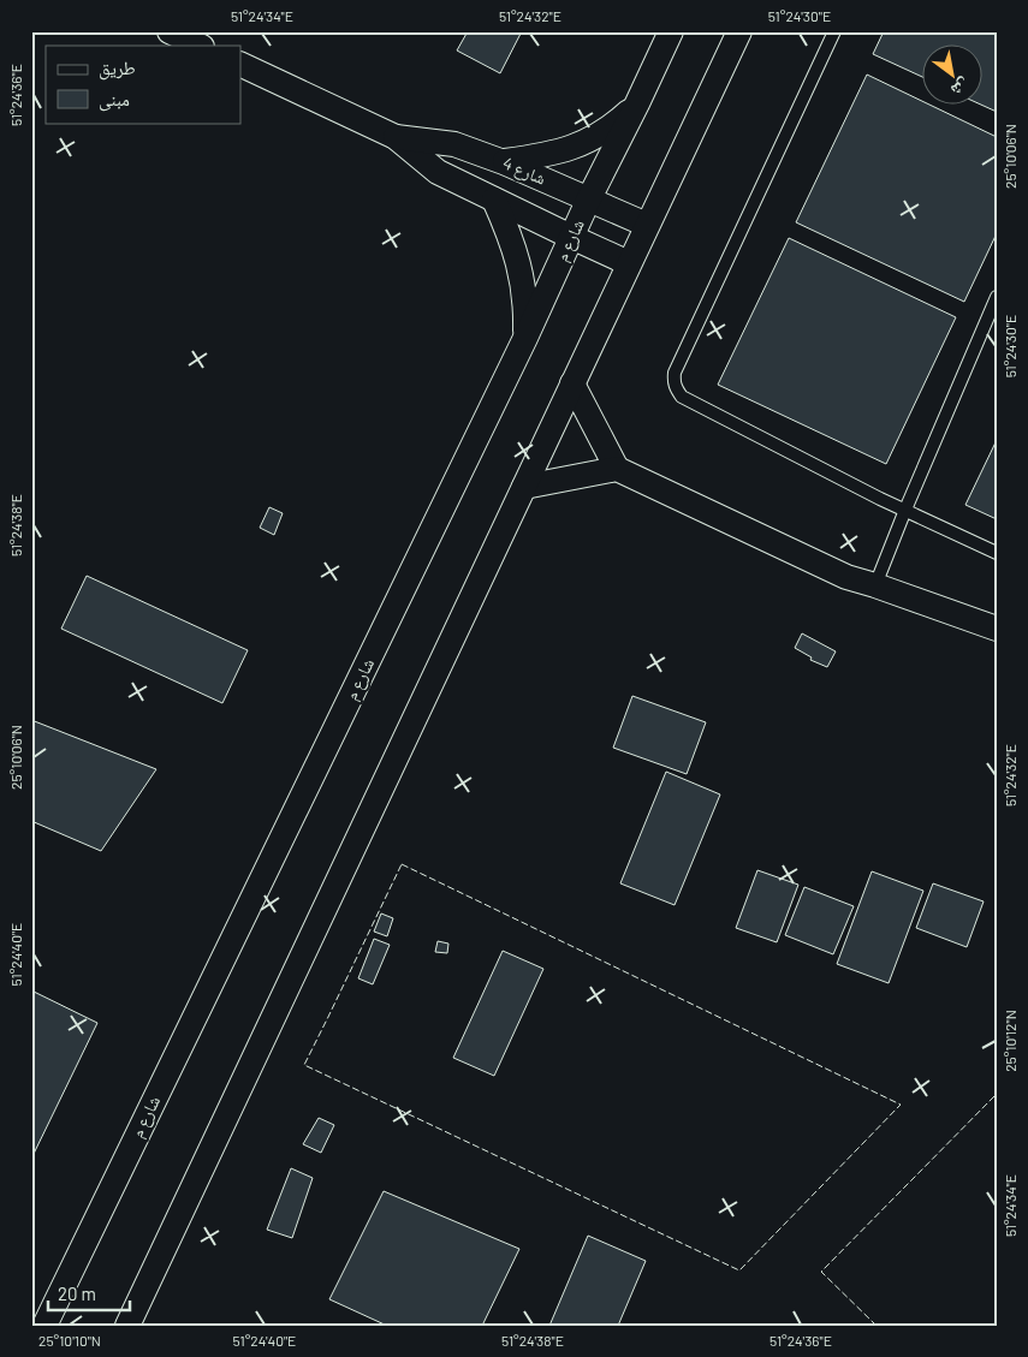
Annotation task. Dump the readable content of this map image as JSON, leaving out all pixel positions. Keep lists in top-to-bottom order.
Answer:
{
  "streets": {
    "street": ["شارع 4", "شارع م"]
  },
  "crossings": [
    ["شارع 4", "شارع م"]
  ],
  "legend": ["طريق", "مبنى"],
  "scale_bar": "20 m",
  "north": "bottom right",
  "coordinates": [
    "51°24'34\"E",
    "51°24'32\"E",
    "51°24'30\"E",
    "51°24'36\"E",
    "25°10'06\"N",
    "51°24'38\"E",
    "51°24'40\"E",
    "25°10'12\"N",
    "25°10'10\"N"
  ]
}
